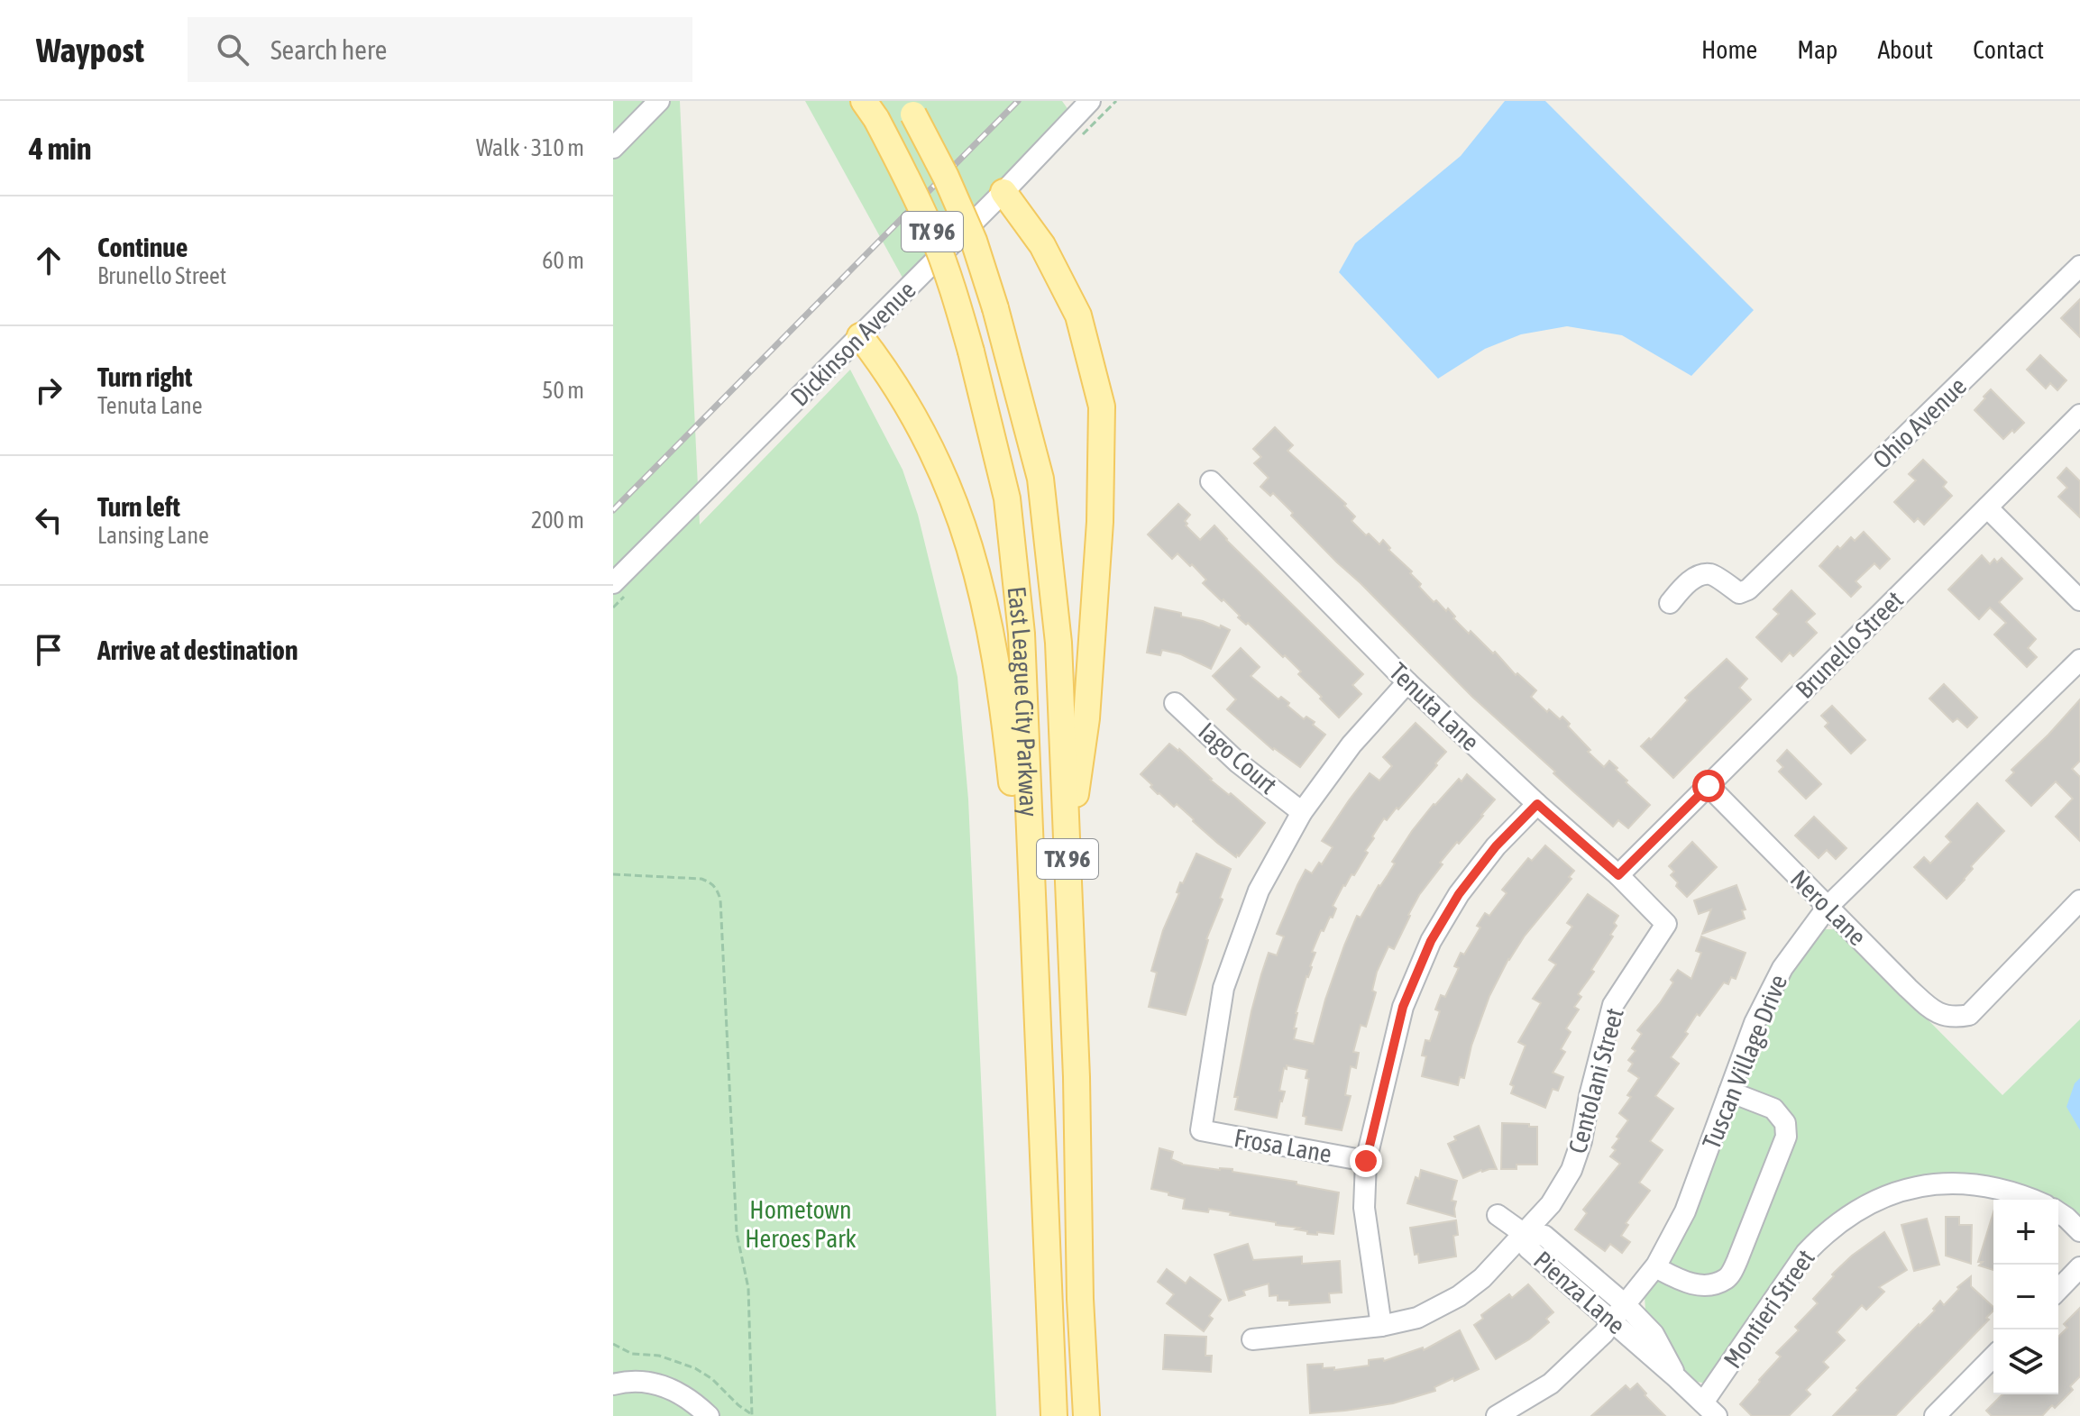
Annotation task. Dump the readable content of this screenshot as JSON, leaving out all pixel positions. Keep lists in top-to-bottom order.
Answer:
{
  "streets": {
    "main road": ["TX 96", "East League City Parkway"],
    "street": [
      "Dickinson Avenue",
      "Ohio Avenue",
      "Brunello Street",
      "Tenuta Lane",
      "Iago Court",
      "Nero Lane",
      "Tuscan Village Drive",
      "Centolani Street",
      "Frosa Lane",
      "Pienza Lane",
      "Montieri Street"
    ]
  },
  "crossings": [
    ["Brunello Street", "Tenuta Lane"],
    ["Brunello Street", "Nero Lane"],
    ["Tenuta Lane", "Centolani Street"],
    ["Iago Court", "Frosa Lane"],
    ["Nero Lane", "Tuscan Village Drive"],
    ["Tuscan Village Drive", "Pienza Lane"],
    ["Centolani Street", "Pienza Lane"],
    ["Pienza Lane", "Montieri Street"]
  ],
  "parks": ["Hometown Heroes Park"],
  "page": {
    "header": "Waypost",
    "search": "Search here",
    "nav": [
      "Home",
      "Map",
      "About",
      "Contact"
    ],
    "heading": ["4 min", "Walk · 310 m"],
    "list": [
      ["Continue", "Brunello Street", "60 m"],
      ["Turn right", "Tenuta Lane", "50 m"],
      ["Turn left", "Lansing Lane", "200 m"],
      "Arrive at destination"
    ],
    "map_buttons": ["+", "−"]
  }
}
